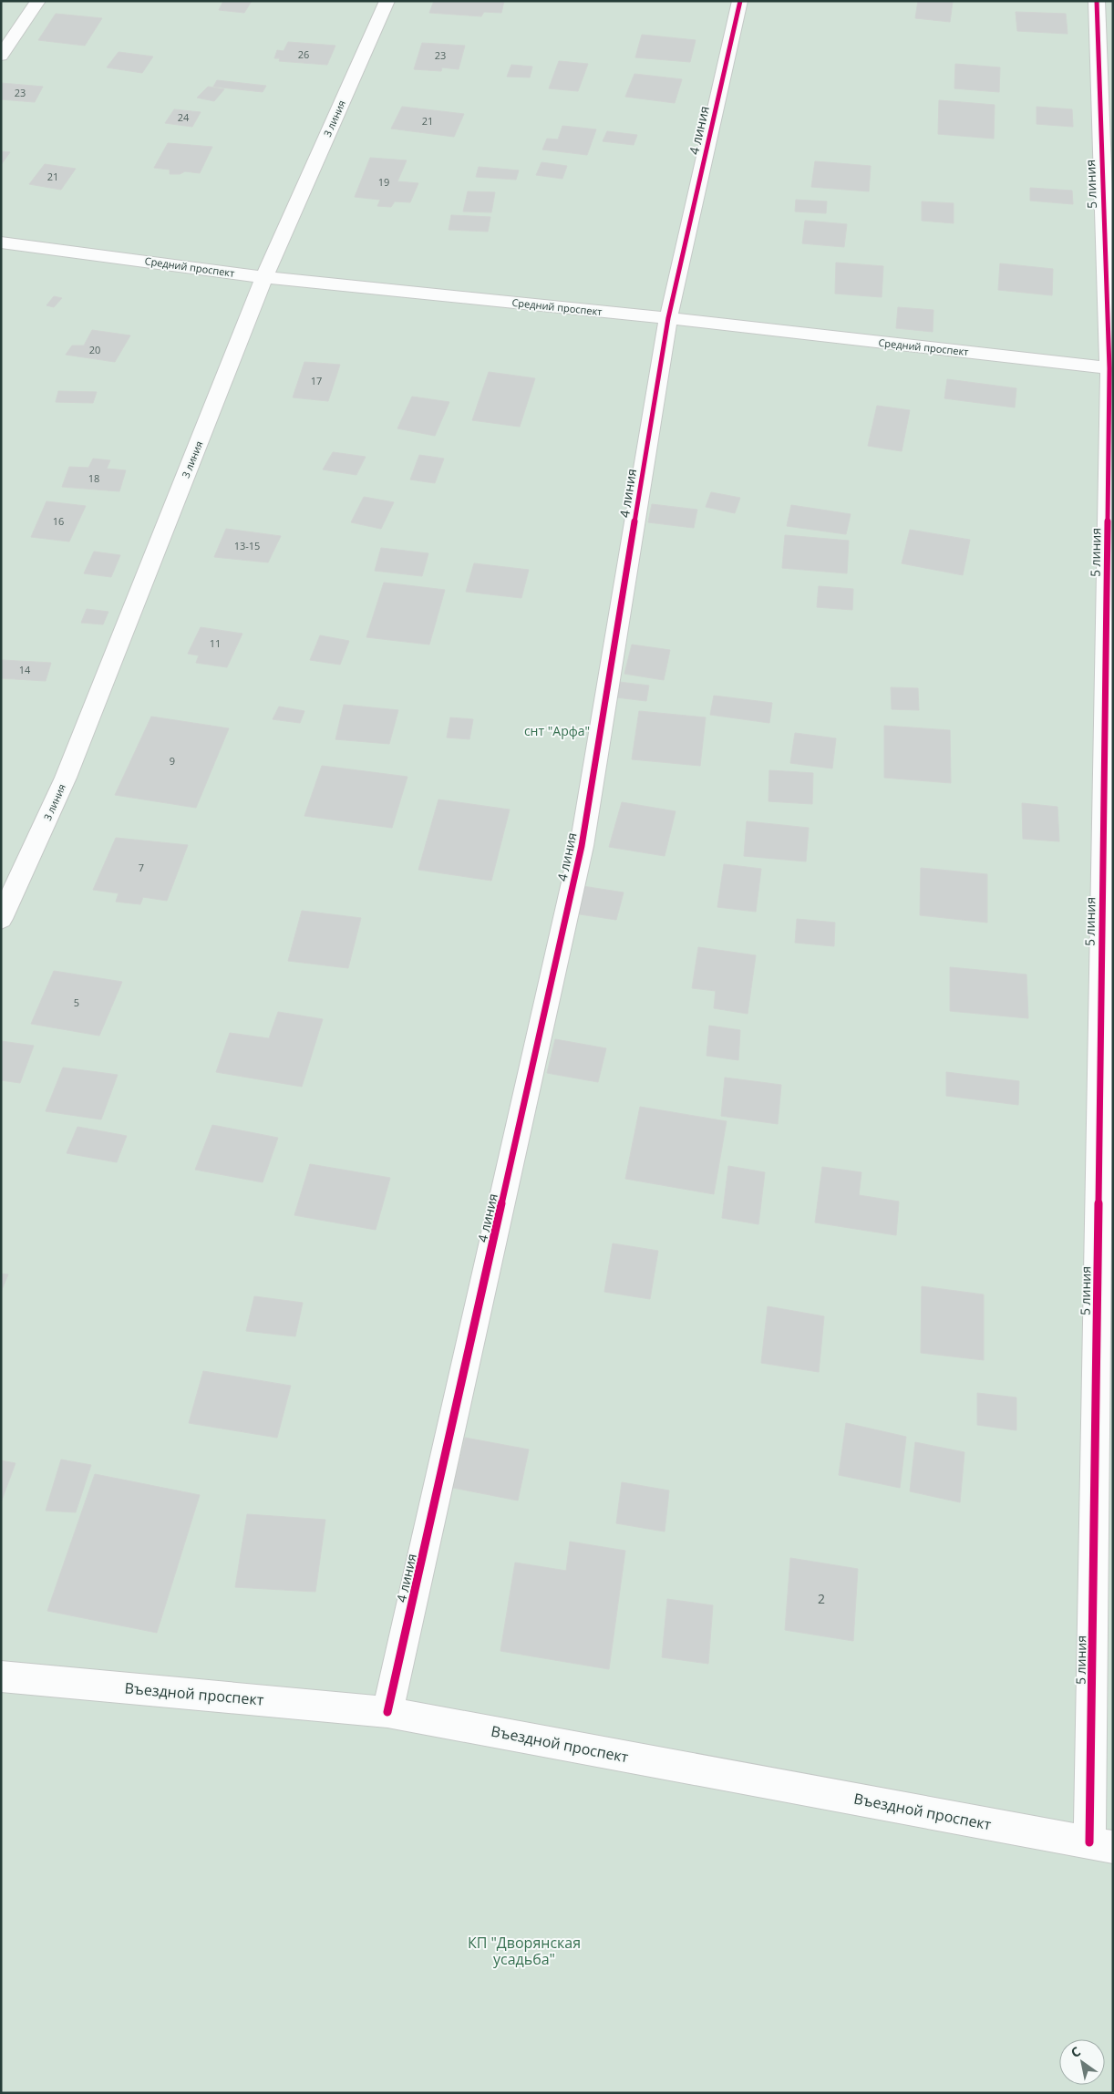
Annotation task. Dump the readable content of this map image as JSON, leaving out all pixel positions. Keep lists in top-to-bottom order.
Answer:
{
  "streets": {
    "street": [
      "3 линия",
      "4 линия",
      "5 линия",
      "Средний проспект",
      "Въездной проспект"
    ]
  },
  "crossings": [
    ["3 линия", "Средний проспект"],
    ["4 линия", "Средний проспект"],
    ["4 линия", "Въездной проспект"],
    ["5 линия", "Средний проспект"],
    ["5 линия", "Въездной проспект"]
  ],
  "parks": ["снт \"Арфа\"", "КП \"Дворянская усадьба\""],
  "house_numbers": [
    "26",
    "23",
    "23",
    "24",
    "21",
    "21",
    "19",
    "20",
    "17",
    "18",
    "16",
    "13-15",
    "11",
    "14",
    "9",
    "7",
    "5",
    "2"
  ],
  "north": "top left"
}
